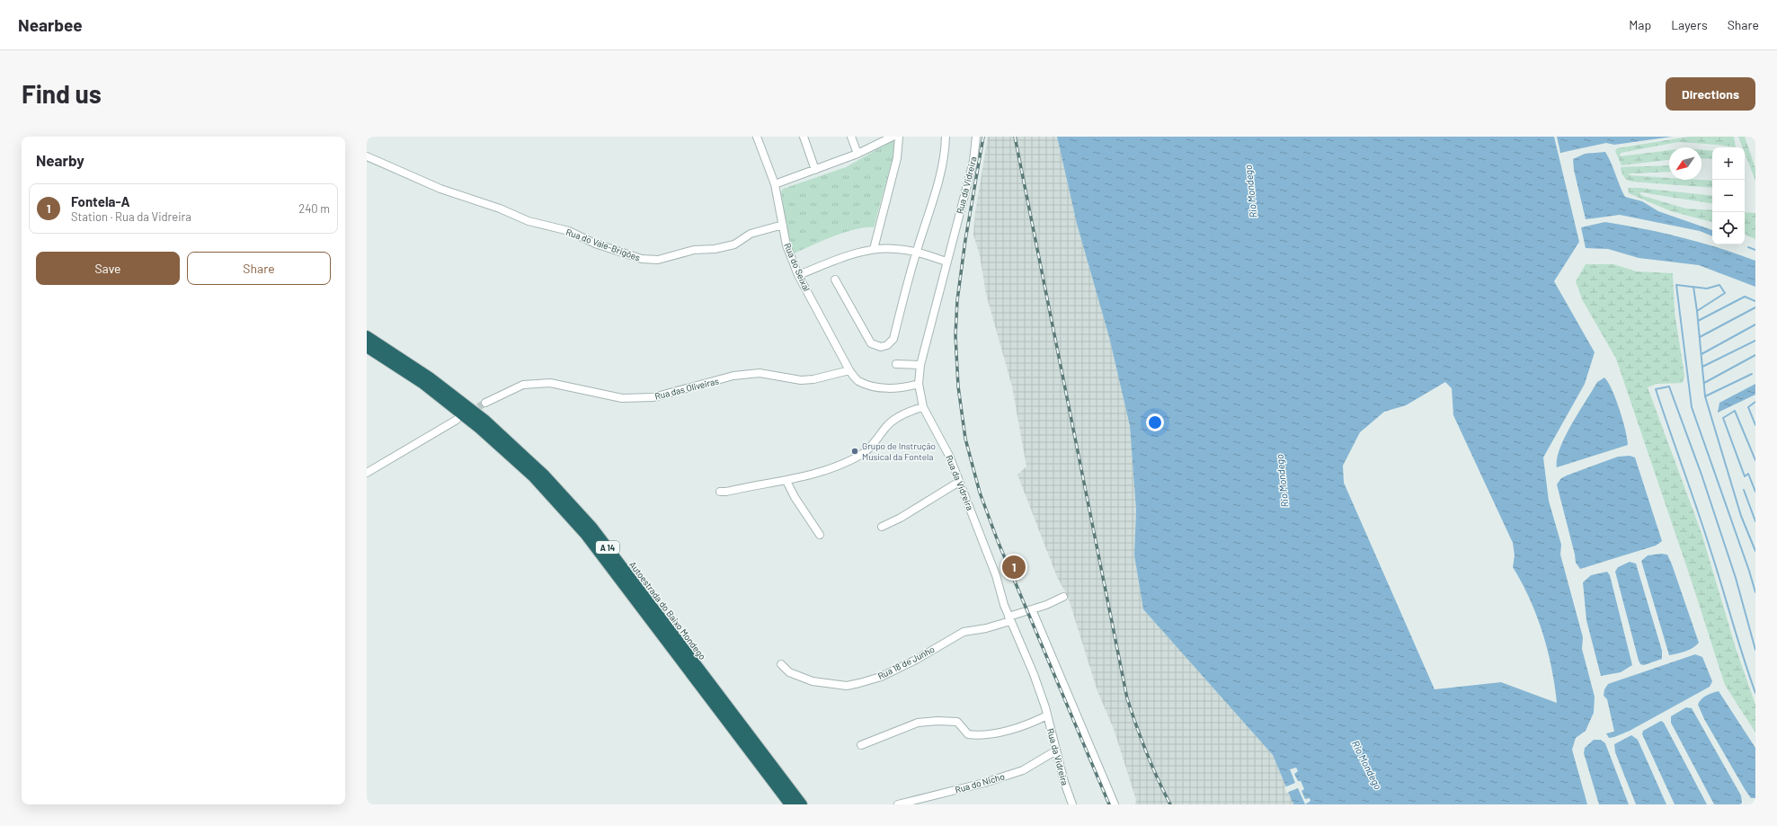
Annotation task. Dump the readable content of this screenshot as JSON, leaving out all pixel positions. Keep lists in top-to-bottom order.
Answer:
{
  "streets": {
    "highway": ["A 14", "Autoestrada do Baixo Mondego"],
    "street": [
      "Rua da Vidreira",
      "Rua do Vale-Brigões",
      "Rua do Seixal",
      "Rua das Oliveiras",
      "Rua 18 de Junho",
      "Rua do Nicho"
    ]
  },
  "crossings": [
    ["Rua da Vidreira", "Rua do Seixal"],
    ["Rua da Vidreira", "Rua 18 de Junho"],
    ["Rua da Vidreira", "Rua do Nicho"],
    ["Rua do Vale-Brigões", "Rua do Seixal"],
    ["Rua do Seixal", "Rua das Oliveiras"]
  ],
  "water": ["Rio Mondego"],
  "places": ["Grupo de Instrução Musical da Fontela"],
  "north": "bottom left",
  "page": {
    "header": "Nearbee",
    "nav": ["Map", "Layers", "Share"],
    "buttons": [
      "Directions",
      ["Save", "Share"]
    ],
    "title": "Find us",
    "heading": "Nearby",
    "map_buttons": ["+", "−"],
    "list": [
      {
        "mark": "1",
        "name": "Fontela-A",
        "note": "Station · Rua da Vidreira",
        "value": "240 m"
      }
    ],
    "pins": "1"
  }
}
